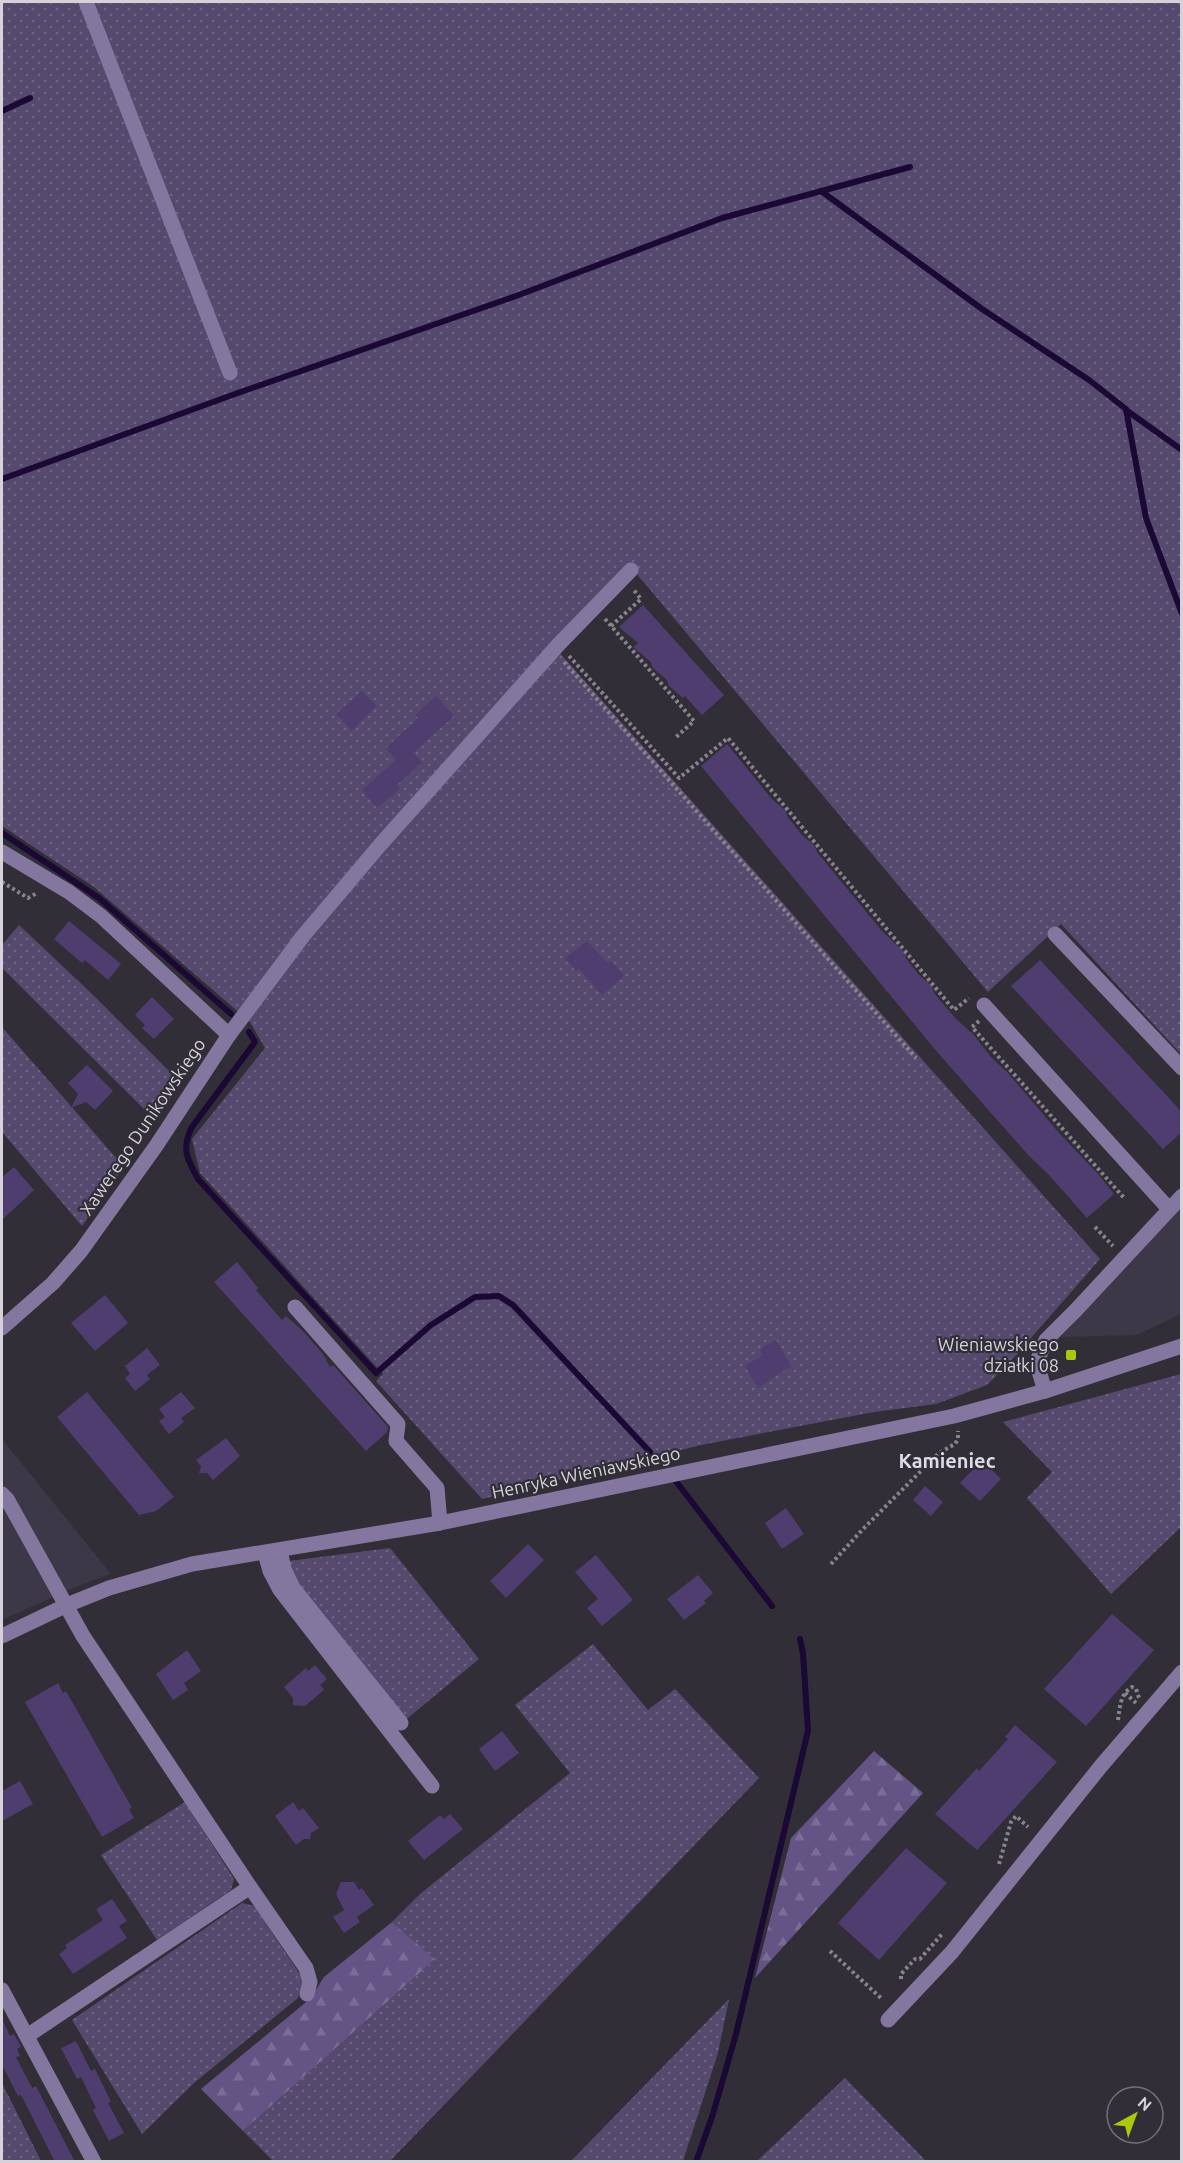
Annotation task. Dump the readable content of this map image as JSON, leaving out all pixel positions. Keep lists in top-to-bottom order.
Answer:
{
  "streets": {
    "street": ["Xawerego Dunikowskiego", "Henryka Wieniawskiego"]
  },
  "districts": ["Kamieniec"],
  "places": {
    "transit": ["Wieniawskiego działki 08"]
  },
  "north": "top right"
}
